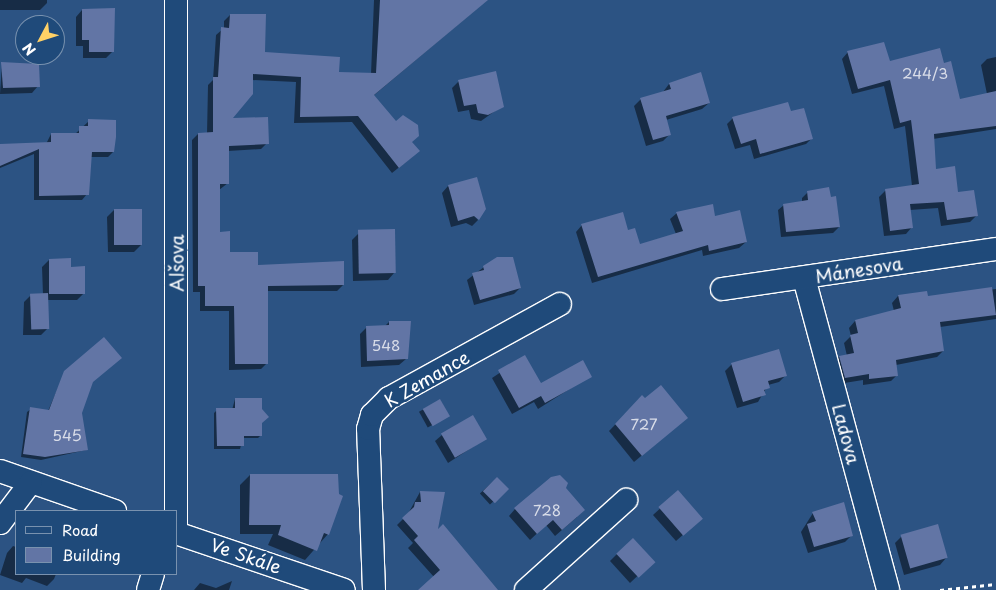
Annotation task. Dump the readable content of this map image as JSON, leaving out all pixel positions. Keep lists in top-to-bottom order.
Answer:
{
  "streets": {
    "street": [
      "Alšova",
      "Mánesova",
      "K Zemance",
      "Ladova",
      "Ve Skále"
    ]
  },
  "crossings": [
    ["Mánesova", "Ladova"]
  ],
  "house_numbers": [
    "244/3",
    "548",
    "727",
    "545",
    "728"
  ],
  "legend": ["Road", "Building"],
  "north": "bottom left"
}
